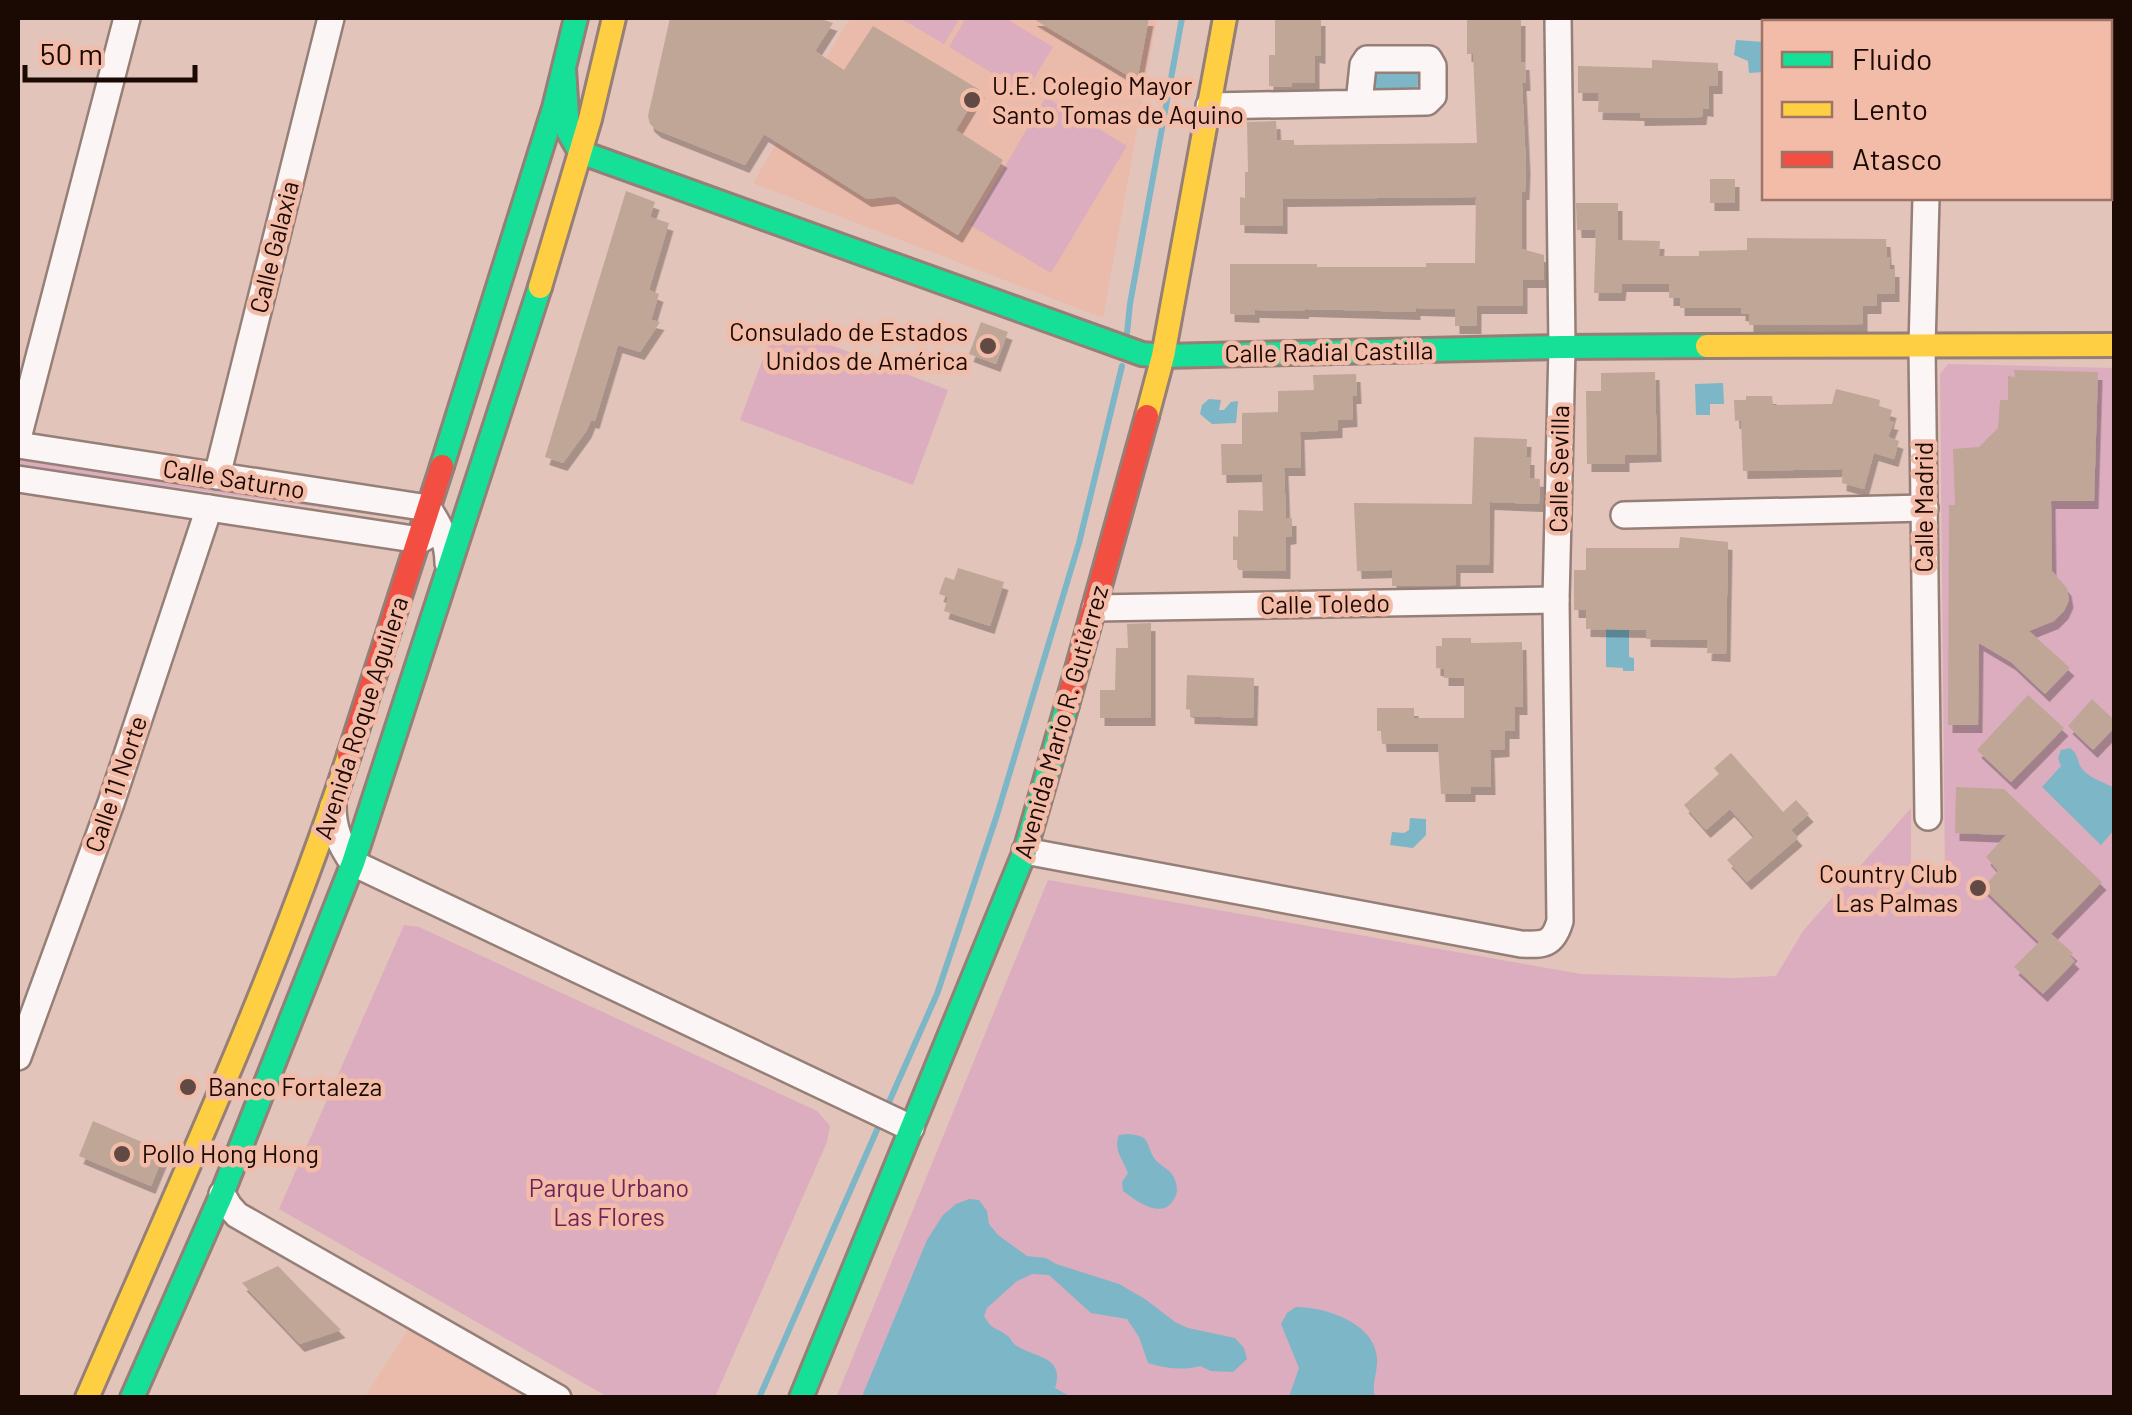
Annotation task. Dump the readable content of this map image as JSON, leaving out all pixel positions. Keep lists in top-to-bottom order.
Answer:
{
  "streets": {
    "street": [
      "Calle Galaxia",
      "Calle Radial Castilla",
      "Calle Sevilla",
      "Calle Saturno",
      "Calle Madrid",
      "Calle Toledo",
      "Avenida Roque Aguilera",
      "Avenida Mario R. Gutiérrez",
      "Calle 11 Norte"
    ]
  },
  "crossings": [
    ["Calle Galaxia", "Calle Saturno"],
    ["Calle Radial Castilla", "Calle Sevilla"],
    ["Calle Radial Castilla", "Calle Madrid"],
    ["Calle Radial Castilla", "Avenida Roque Aguilera"],
    ["Calle Radial Castilla", "Avenida Mario R. Gutiérrez"],
    ["Calle Sevilla", "Calle Toledo"],
    ["Calle Sevilla", "Avenida Mario R. Gutiérrez"],
    ["Calle Saturno", "Avenida Roque Aguilera"],
    ["Calle Saturno", "Calle 11 Norte"],
    ["Calle Toledo", "Avenida Mario R. Gutiérrez"]
  ],
  "parks": ["Parque Urbano Las Flores"],
  "places": [
    "U.E. Colegio Mayor Santo Tomas de Aquino",
    "Consulado de Estados Unidos de América",
    "Country Club Las Palmas",
    "Banco Fortaleza",
    "Pollo Hong Hong"
  ],
  "legend": ["Fluido", "Lento", "Atasco"],
  "scale_bar": "50 m"
}
